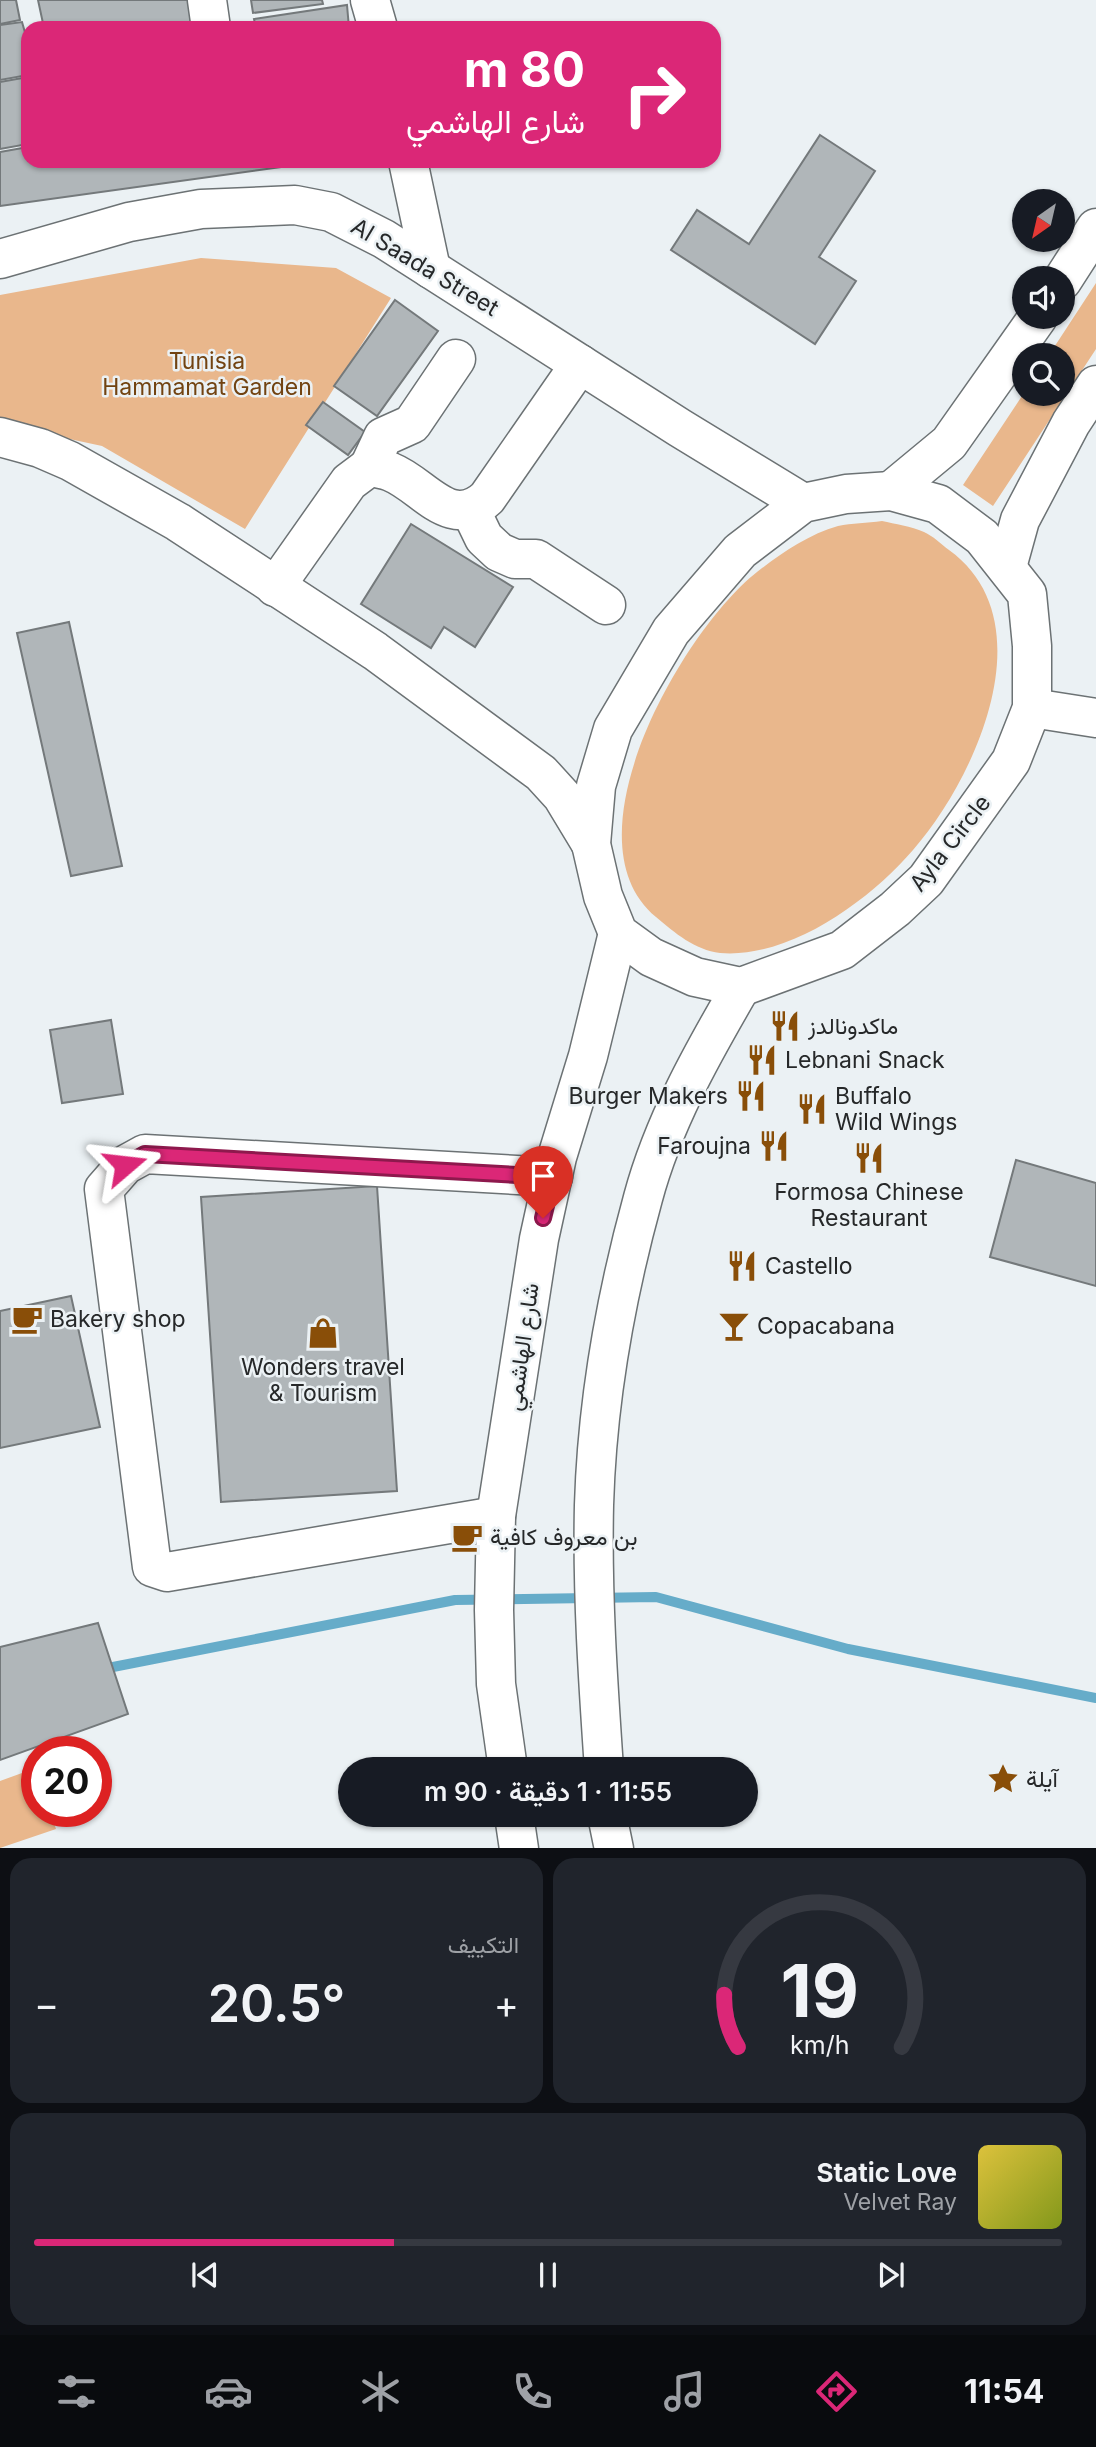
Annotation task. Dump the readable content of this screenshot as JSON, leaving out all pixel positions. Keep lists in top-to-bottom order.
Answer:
{
  "streets": {
    "main road": ["Al Saada Street", "Ayla Circle", "شارع الهاشمي"]
  },
  "crossings": [
    ["Al Saada Street", "Ayla Circle"],
    ["Ayla Circle", "شارع الهاشمي"]
  ],
  "parks": ["Tunisia Hammamat Garden"],
  "places": {
    "restaurant": [
      "ماكدونالدز",
      "Lebnani Snack",
      "Burger Makers",
      "Buffalo Wild Wings",
      "Faroujna",
      "Formosa Chinese Restaurant",
      "Castello"
    ],
    "cafe": ["Bakery shop", "بن معروف كافية"],
    "bar": ["Copacabana"],
    "shop": ["Wonders travel & Tourism"],
    "place": ["آيلة"]
  },
  "north": "bottom left",
  "page": {
    "turn": ["80 m", "شارع الهاشمي"],
    "limit": "20",
    "trip": "11:55 · 1 دقيقة · 90 m",
    "tile": "التكييف",
    "heat": ["−", "20.5°", "+"],
    "song": ["Static Love", "Velvet Ray"],
    "tabs": "11:54",
    "gauge": ["19", "km/h"]
  }
}
